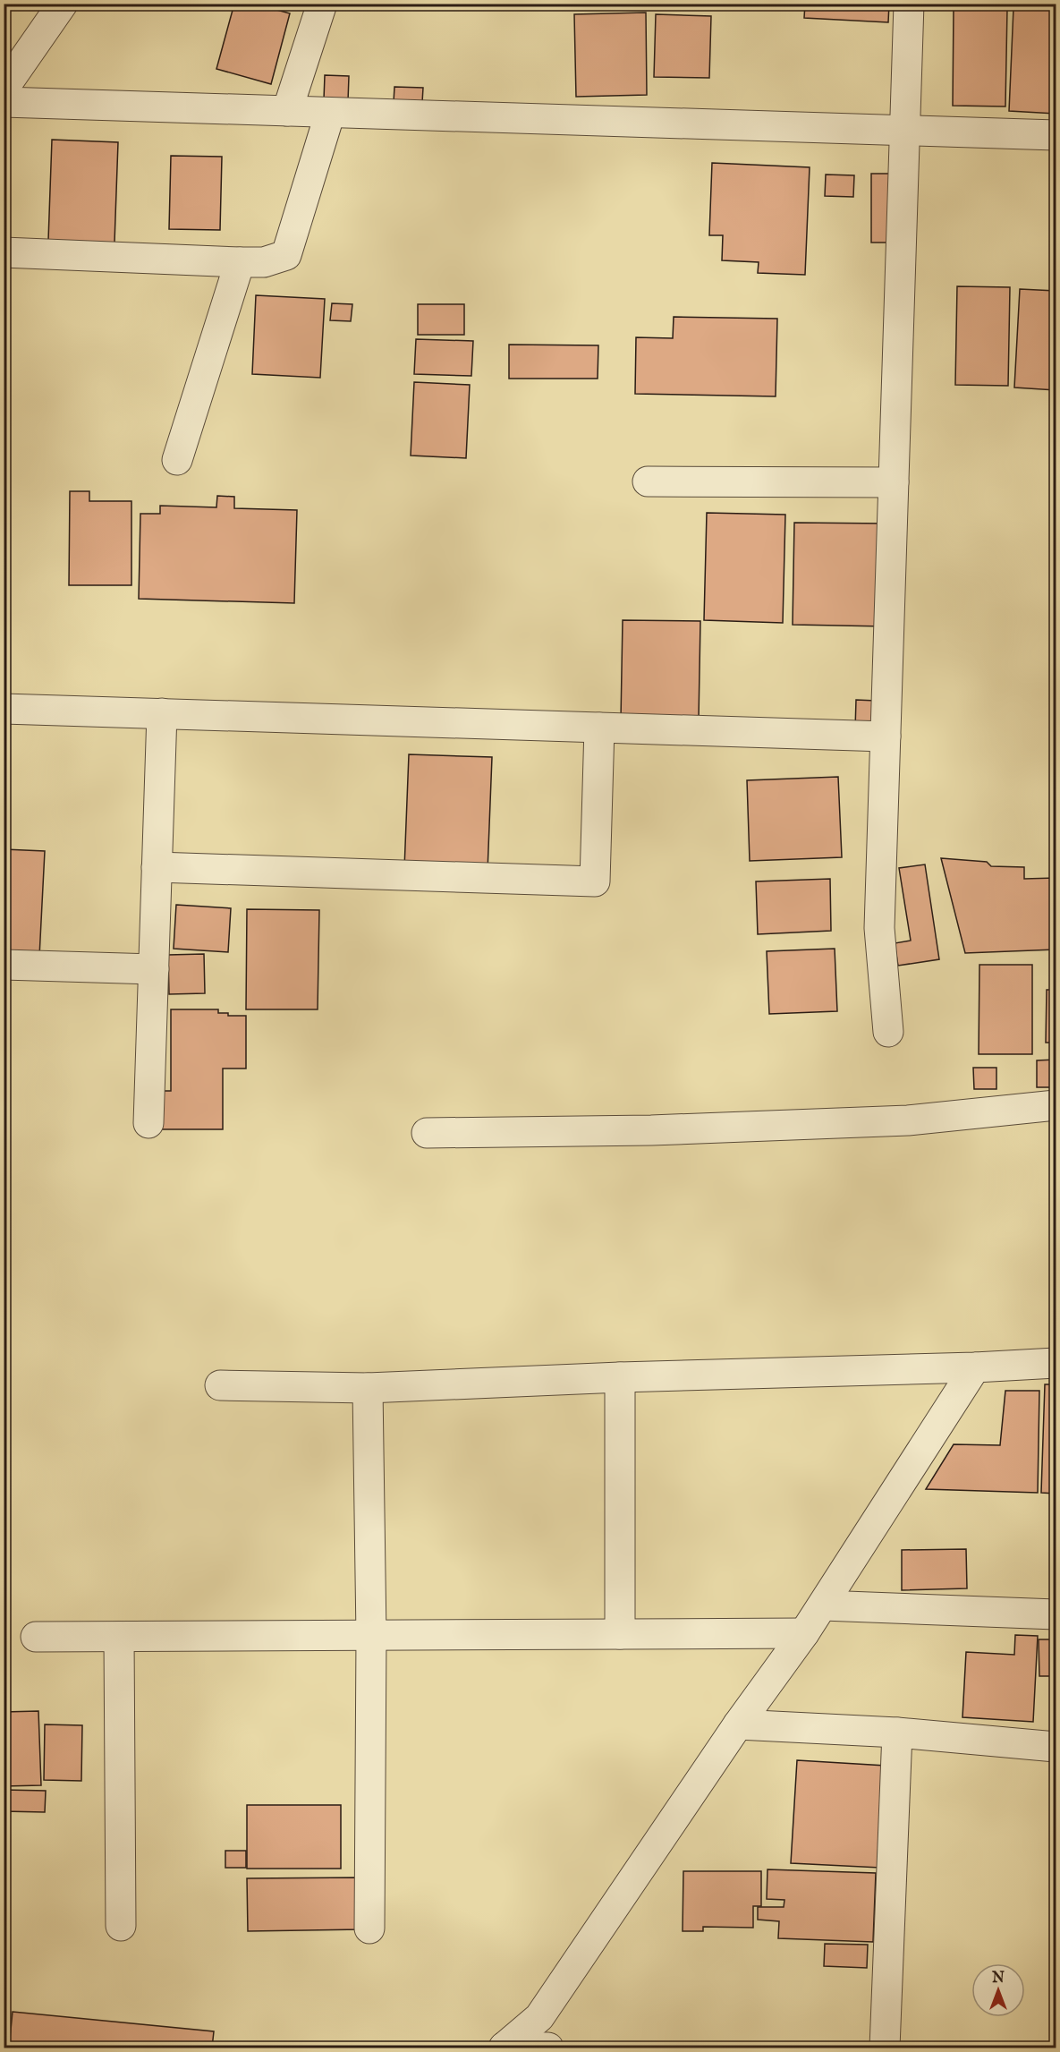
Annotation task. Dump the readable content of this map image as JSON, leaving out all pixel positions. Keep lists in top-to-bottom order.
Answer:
{
  "north": "top"
}
